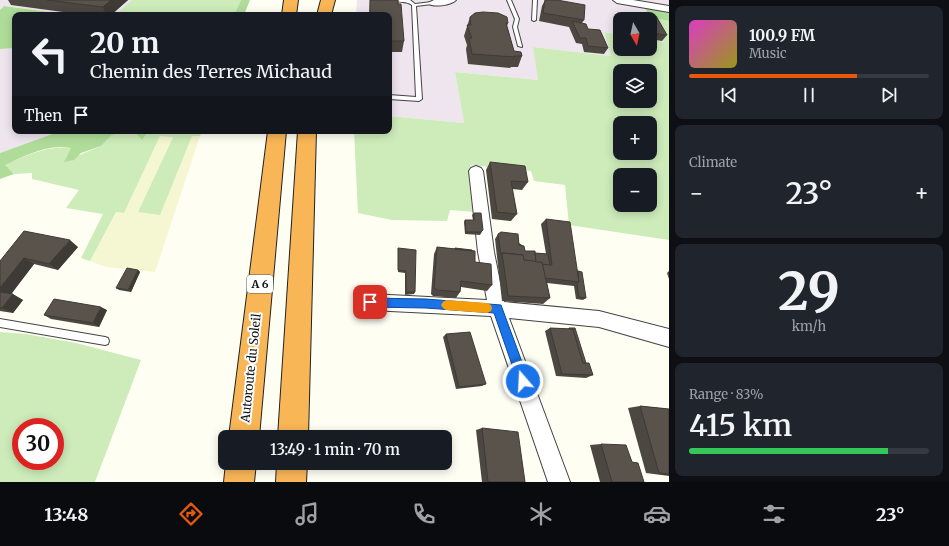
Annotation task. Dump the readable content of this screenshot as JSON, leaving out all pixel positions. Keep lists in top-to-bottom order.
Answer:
{
  "streets": {
    "highway": ["A 6", "Autoroute du Soleil"]
  },
  "north": "bottom",
  "page": {
    "map_buttons": ["+", "−"],
    "turn": ["20 m", "Chemin des Terres Michaud"],
    "song": ["100.9 FM", "Music"],
    "then": "Then",
    "tile": [
      "Climate",
      ["29", "km/h"],
      ["Range · 83%", "415 km"]
    ],
    "heat": ["−", "23°", "+"],
    "limit": "30",
    "trip": "13:49 · 1 min · 70 m",
    "tabs": ["13:48", "23°"]
  }
}
